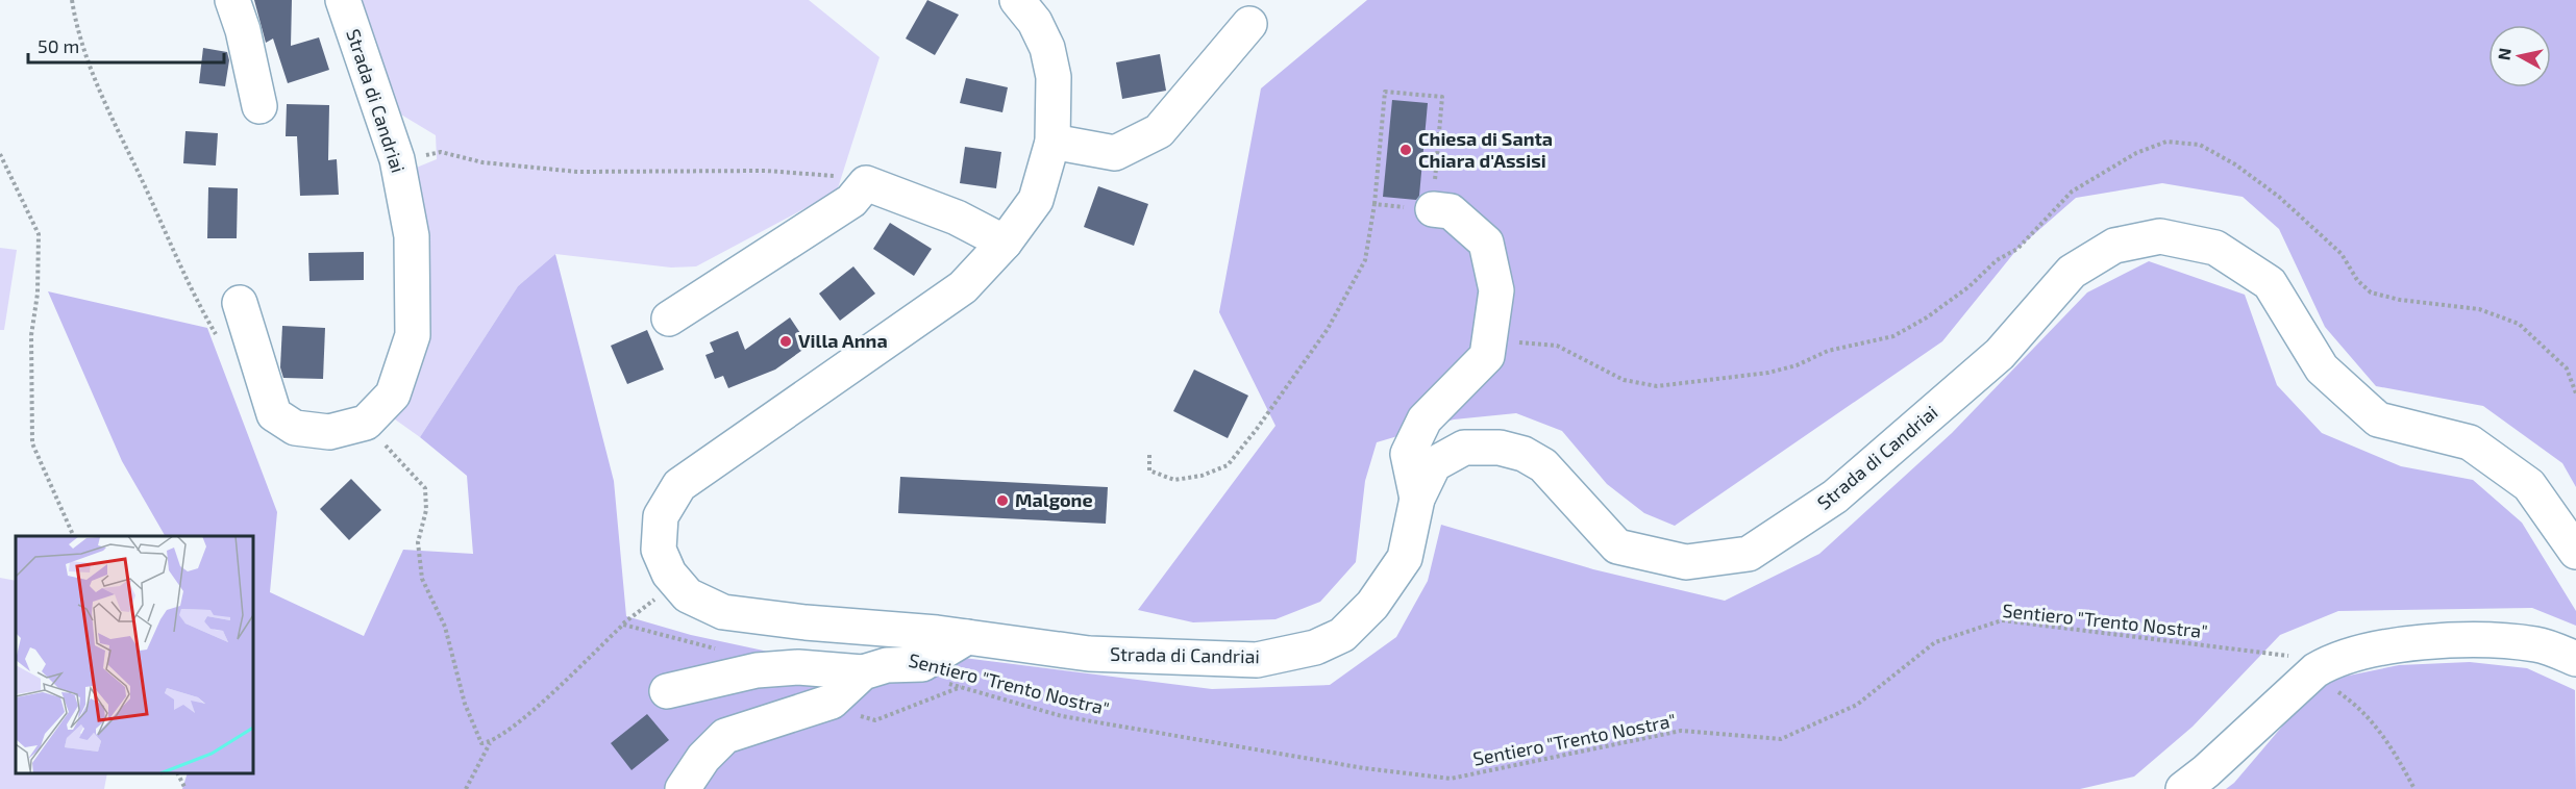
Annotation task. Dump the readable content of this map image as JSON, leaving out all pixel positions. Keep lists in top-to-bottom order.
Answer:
{
  "streets": {
    "main road": ["Strada di Candriai"],
    "path": ["Sentiero \"Trento Nostra\""]
  },
  "places": ["Chiesa di Santa Chiara d'Assisi", "Villa Anna", "Malgone"],
  "scale_bar": "50 m",
  "north": "left"
}
